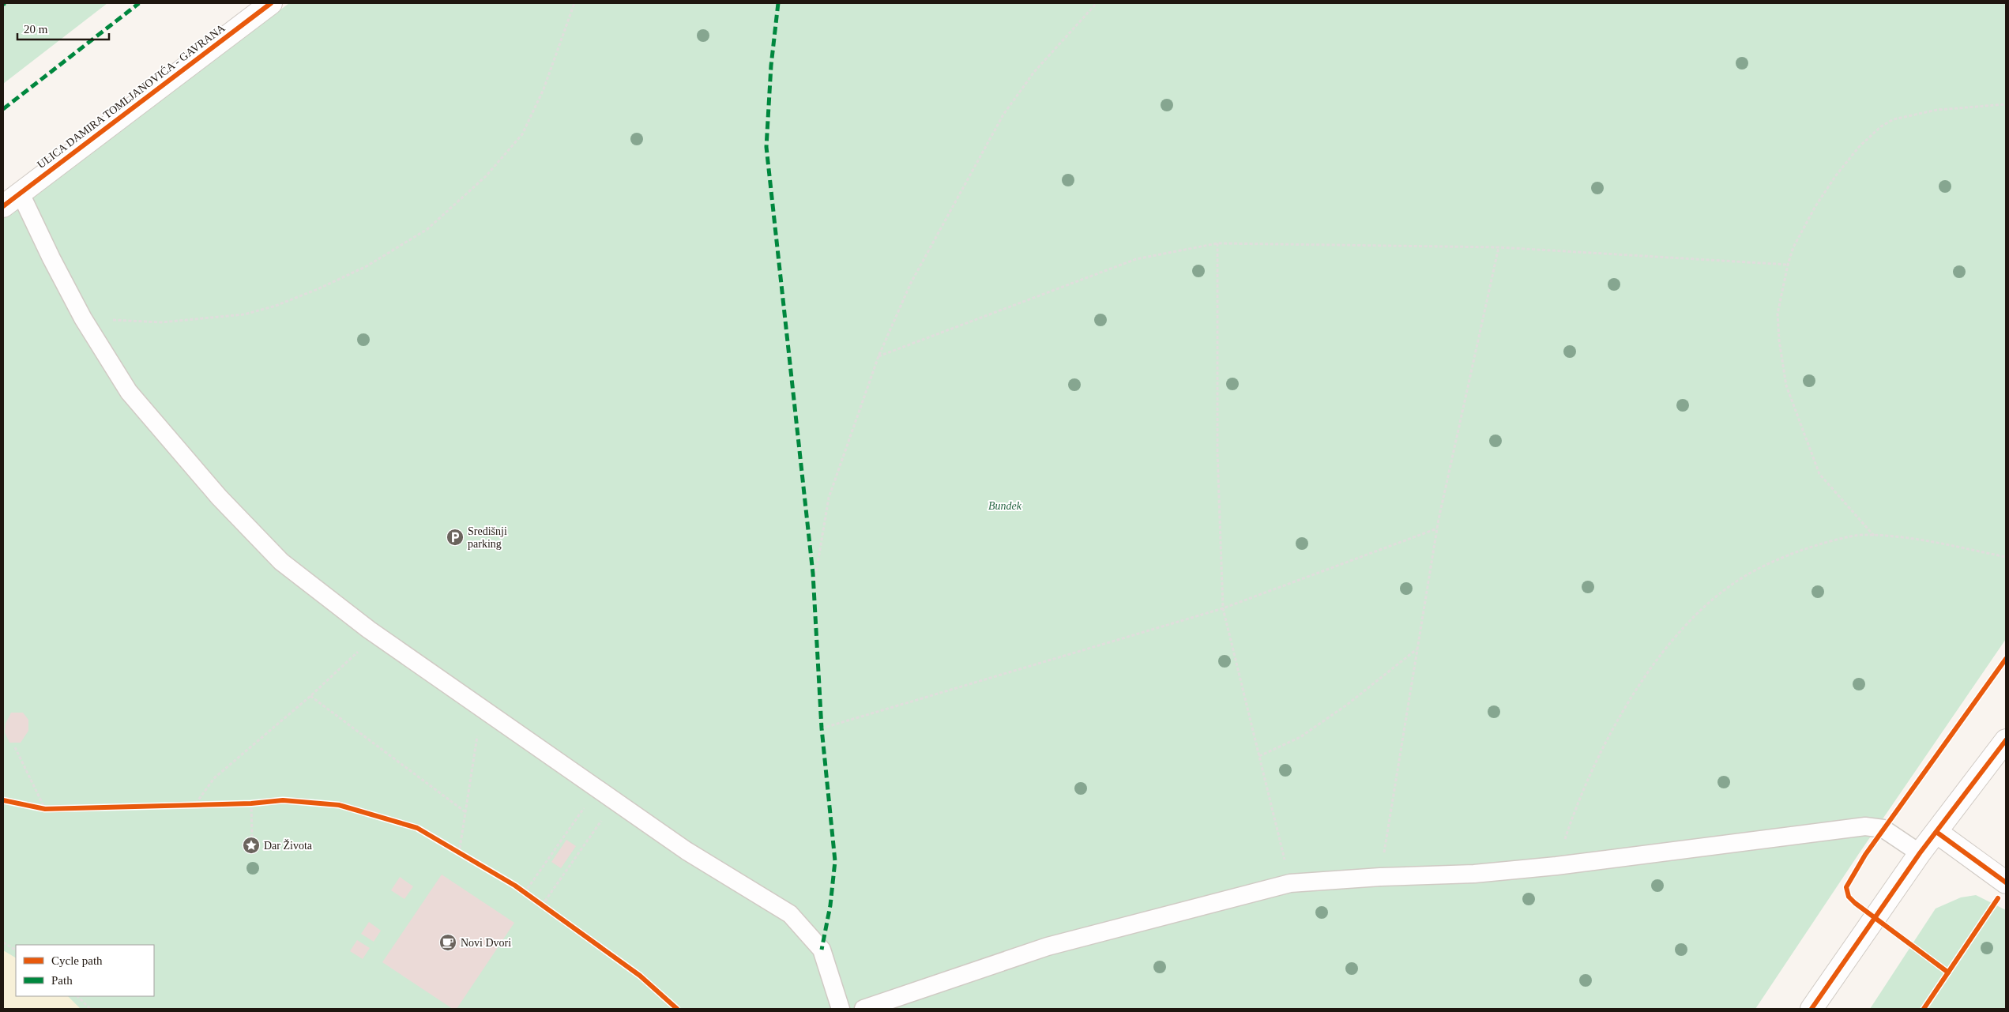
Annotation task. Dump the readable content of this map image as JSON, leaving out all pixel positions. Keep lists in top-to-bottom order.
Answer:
{
  "streets": {
    "street": ["ULICA DAMIRA TOMLJANOVIĆA - GAVRANA"]
  },
  "parks": ["Bundek"],
  "places": {
    "parking": ["Središnji parking"],
    "place": ["Dar Života"],
    "cafe": ["Novi Dvori"]
  },
  "legend": ["Cycle path", "Path"],
  "scale_bar": "20 m"
}
